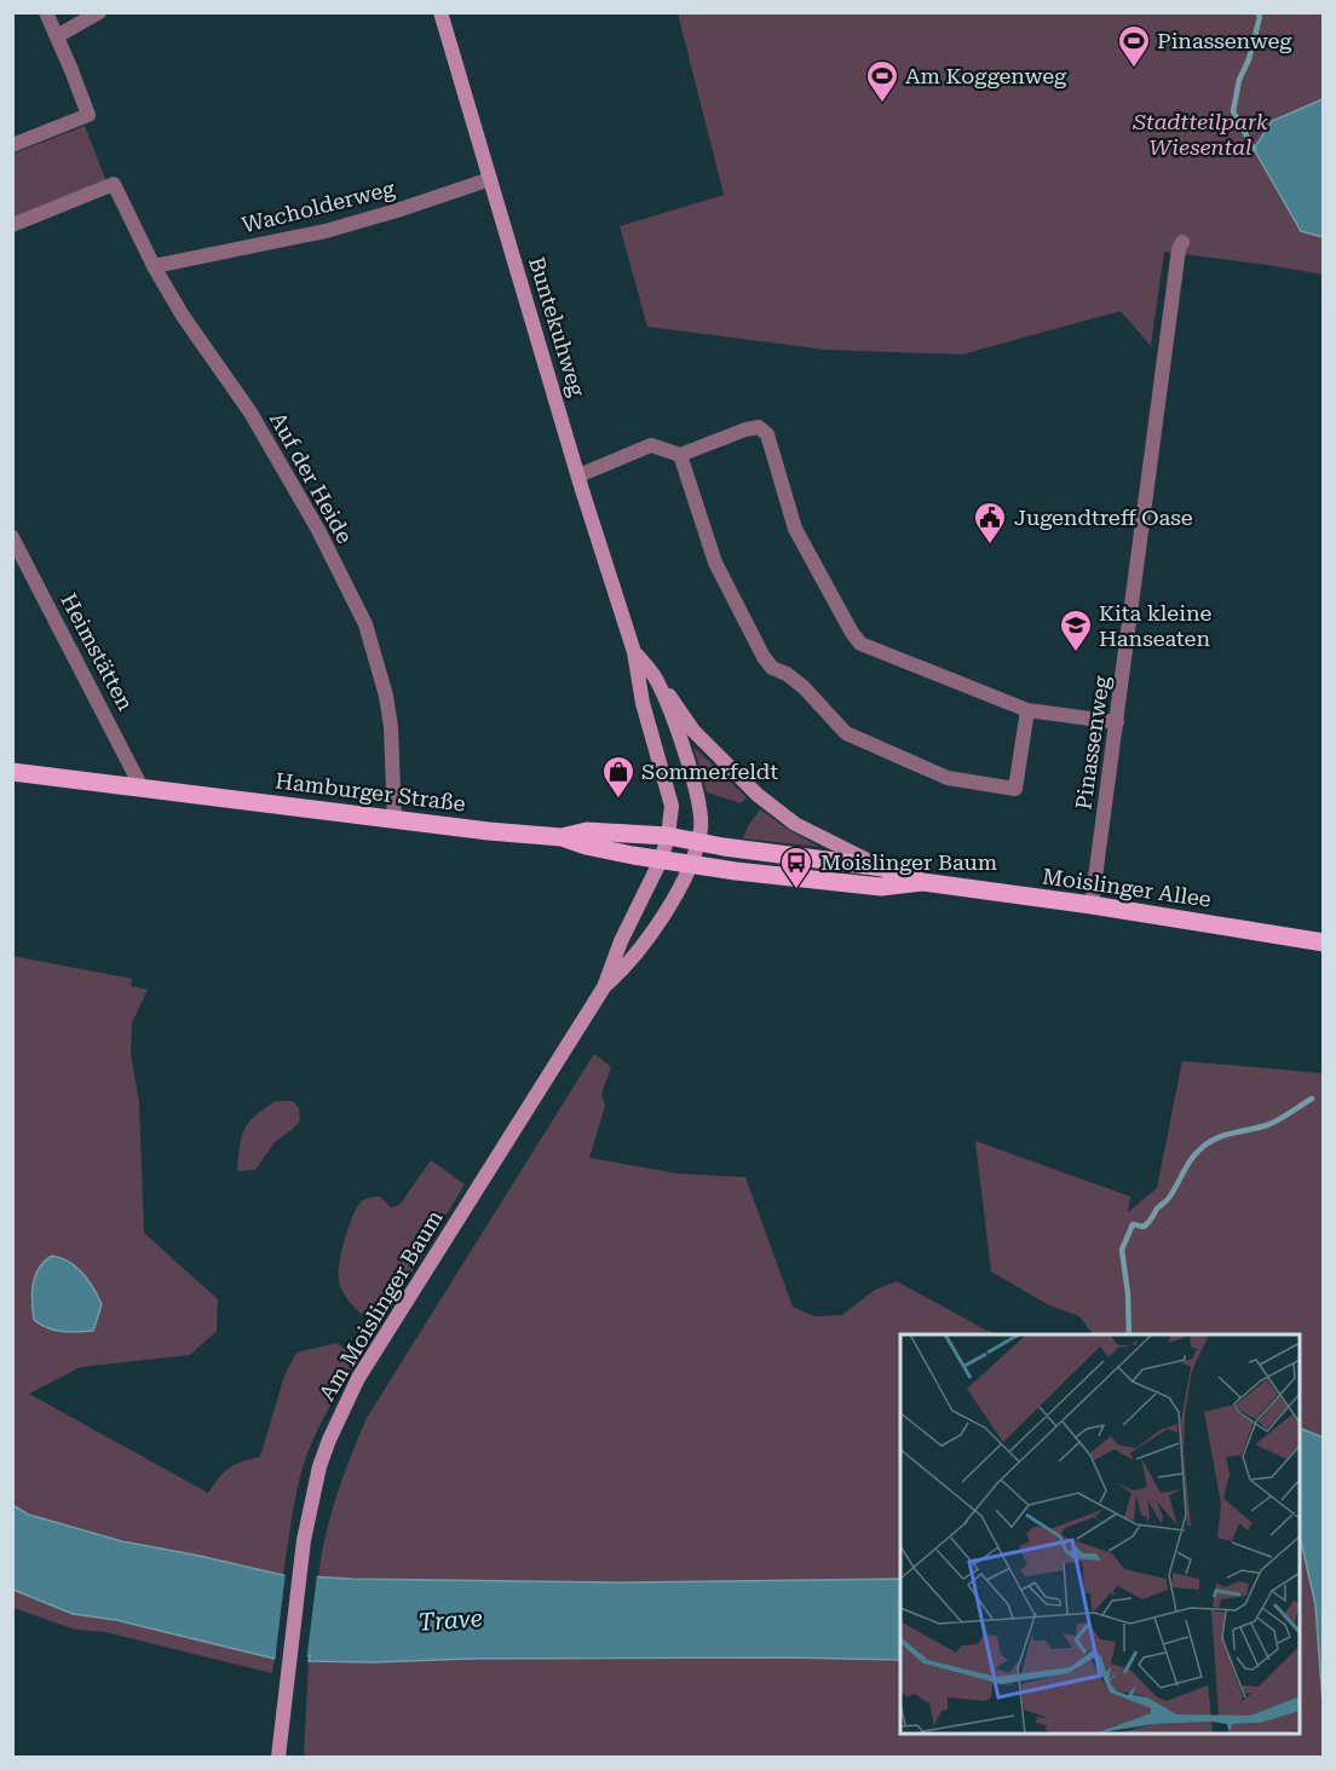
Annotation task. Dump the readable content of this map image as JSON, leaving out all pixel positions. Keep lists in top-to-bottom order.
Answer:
{
  "streets": {
    "main road": [
      "Buntekuhweg",
      "Hamburger Straße",
      "Moislinger Allee",
      "Am Moislinger Baum"
    ],
    "street": [
      "Wacholderweg",
      "Auf der Heide",
      "Heimstätten",
      "Pinassenweg"
    ]
  },
  "crossings": [
    ["Wacholderweg", "Buntekuhweg"],
    ["Wacholderweg", "Auf der Heide"],
    ["Buntekuhweg", "Hamburger Straße"],
    ["Buntekuhweg", "Moislinger Allee"],
    ["Buntekuhweg", "Am Moislinger Baum"],
    ["Auf der Heide", "Hamburger Straße"],
    ["Heimstätten", "Hamburger Straße"],
    ["Pinassenweg", "Moislinger Allee"],
    ["Hamburger Straße", "Moislinger Allee"],
    ["Hamburger Straße", "Am Moislinger Baum"],
    ["Moislinger Allee", "Am Moislinger Baum"]
  ],
  "water": ["Trave"],
  "parks": ["Stadtteilpark Wiesental"],
  "places": {
    "sports": ["Pinassenweg", "Am Koggenweg"],
    "public building": ["Jugendtreff Oase"],
    "school or university": ["Kita kleine Hanseaten"],
    "shop": ["Sommerfeldt"],
    "bus stop": ["Moislinger Baum"]
  }
}
